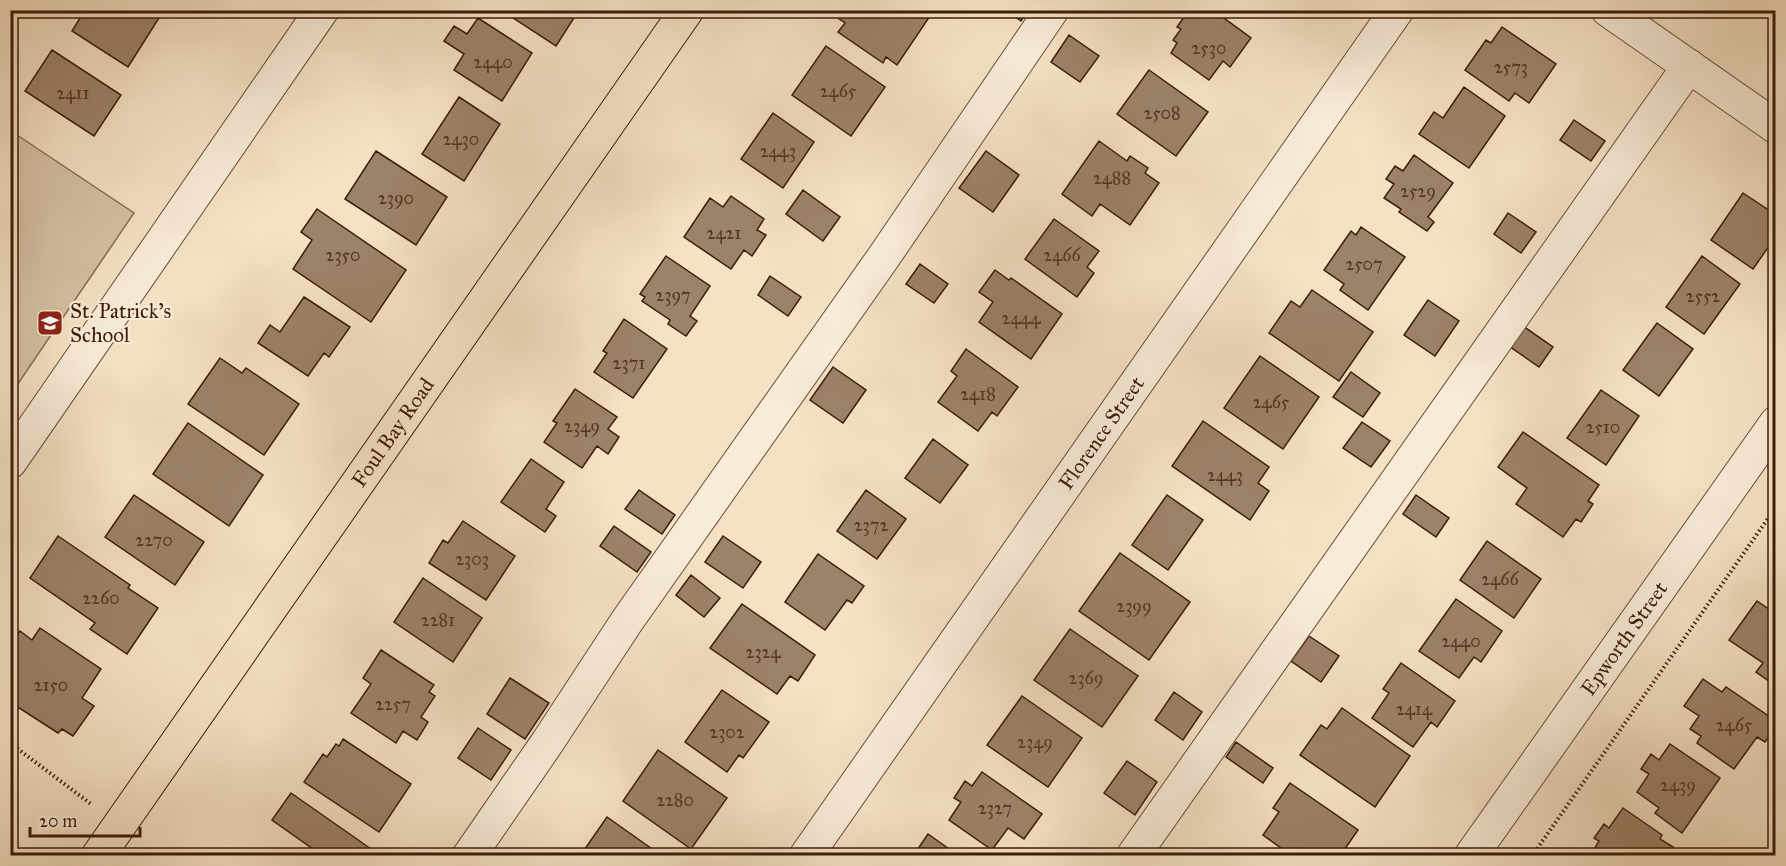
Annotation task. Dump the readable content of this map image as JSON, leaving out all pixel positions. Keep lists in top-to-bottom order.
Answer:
{
  "streets": {
    "main road": ["Foul Bay Road"],
    "street": ["Florence Street", "Epworth Street"]
  },
  "places": {
    "school or university": ["St. Patrick's School"]
  },
  "house_numbers": [
    "2530",
    "2440",
    "2573",
    "2465",
    "2411",
    "2508",
    "2430",
    "2443",
    "2488",
    "2529",
    "2390",
    "2421",
    "2350",
    "2466",
    "2507",
    "2397",
    "2552",
    "2444",
    "2371",
    "2418",
    "2465",
    "2349",
    "2510",
    "2443",
    "2372",
    "2270",
    "2303",
    "2466",
    "2260",
    "2399",
    "2281",
    "2440",
    "2324",
    "2369",
    "2150",
    "2257",
    "2414",
    "2465",
    "2302",
    "2349",
    "2439",
    "2280",
    "2327"
  ],
  "scale_bar": "20 m"
}
